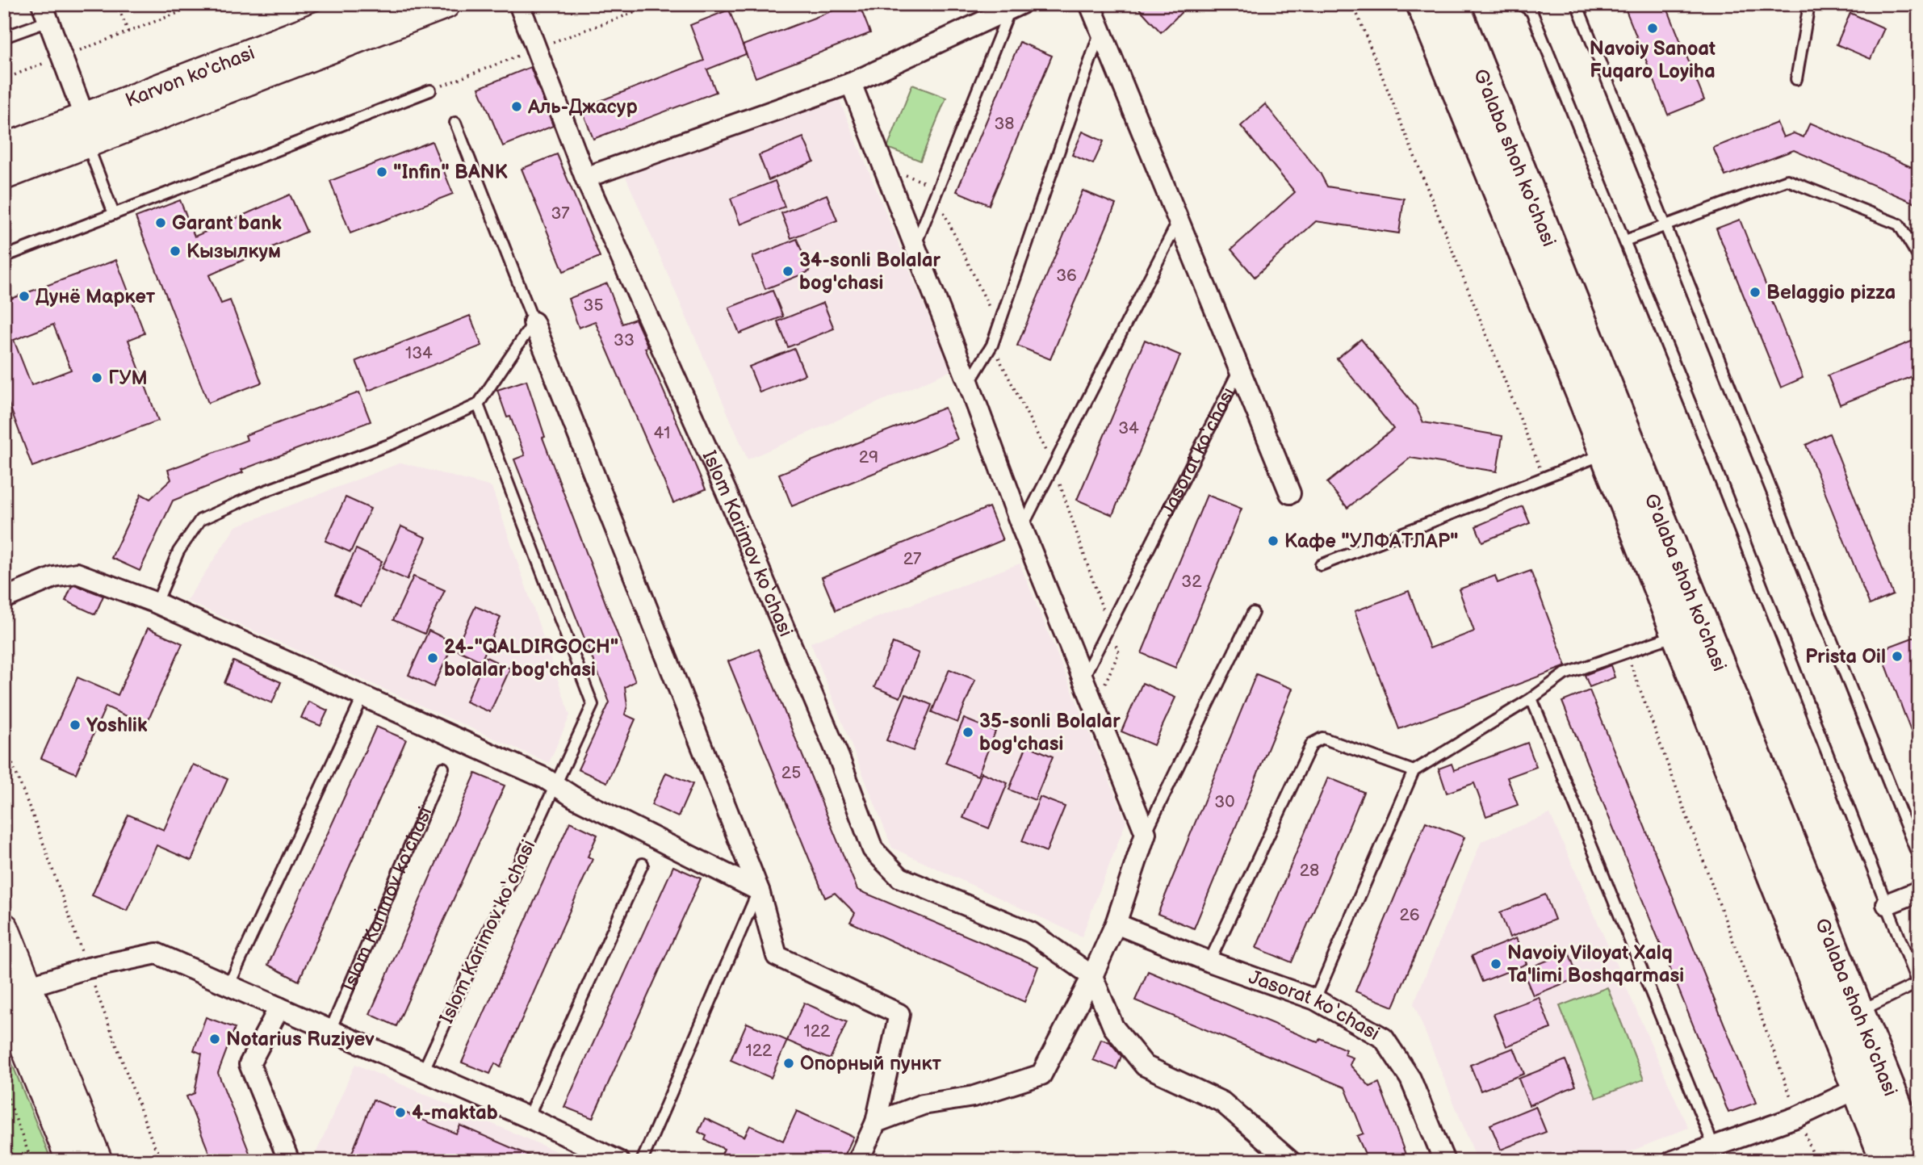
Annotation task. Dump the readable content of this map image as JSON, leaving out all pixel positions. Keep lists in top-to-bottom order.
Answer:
{
  "streets": {
    "main road": ["Karvon ko'chasi", "G'alaba shoh ko'chasi"],
    "street": ["Jasorat ko‘chasi", "Islom Karimov ko‘chasi"],
    "lane": ["Islom Karimov ko'chasi"]
  },
  "places": [
    "Navoiy Sanoat Fuqaro Loyiha",
    "Аль-Джасур",
    "\"Infin\" BANK",
    "Garant bank",
    "Кызылкум",
    "34-sonli Bolalar bog'chasi",
    "Belaggio pizza",
    "Дунё Маркет",
    "ГУМ",
    "Кафе \"УЛФАТЛАР\"",
    "Prista Oil",
    "24-\"QALDIRGOCH\" bolalar bog'chasi",
    "Yoshlik",
    "35-sonli Bolalar bog'chasi",
    "Navoiy Viloyat Xalq Ta'limi Boshqarmasi",
    "Notarius Ruziyev",
    "Опорный пункт",
    "4-maktab"
  ],
  "house_numbers": [
    "38",
    "37",
    "36",
    "35",
    "33",
    "134",
    "34",
    "41",
    "29",
    "27",
    "32",
    "25",
    "30",
    "28",
    "26",
    "122",
    "122"
  ]
}
